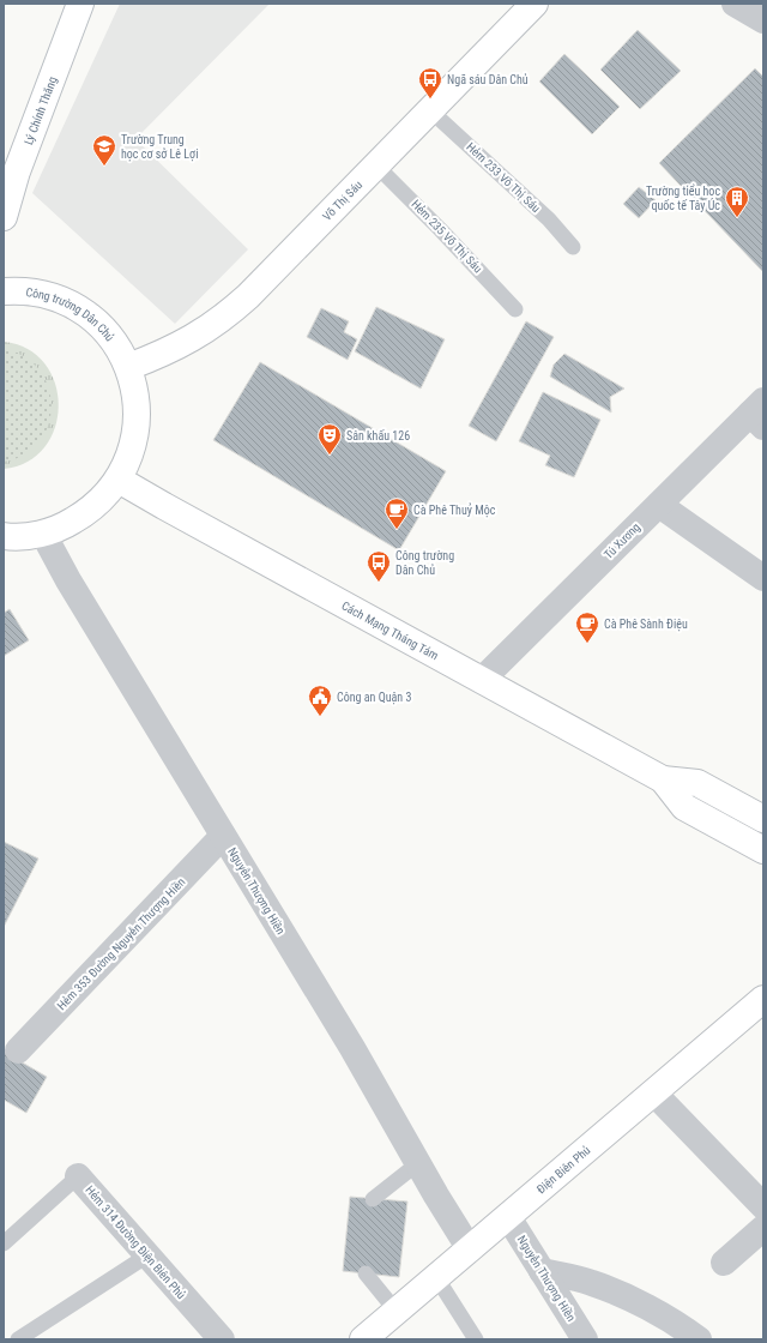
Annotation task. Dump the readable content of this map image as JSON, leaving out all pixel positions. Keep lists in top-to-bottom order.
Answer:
{
  "streets": {
    "main road": [
      "Lý Chính Thắng",
      "Võ Thị Sáu",
      "Công trường Dân Chủ",
      "Cách Mạng Tháng Tám",
      "Điện Biên Phủ"
    ],
    "street": [
      "Tú Xương",
      "Nguyễn Thượng Hiền",
      "Hẻm 353 Đường Nguyễn Thượng Hiền",
      "Hẻm 314 Đường Điện Biên Phủ"
    ],
    "lane": ["Hẻm 233 Võ Thị Sáu", "Hẻm 235 Võ Thị Sáu"]
  },
  "crossings": [
    ["Hẻm 233 Võ Thị Sáu", "Võ Thị Sáu"],
    ["Võ Thị Sáu", "Hẻm 235 Võ Thị Sáu"],
    ["Võ Thị Sáu", "Công trường Dân Chủ"],
    ["Công trường Dân Chủ", "Cách Mạng Tháng Tám"],
    ["Công trường Dân Chủ", "Nguyễn Thượng Hiền"],
    ["Tú Xương", "Cách Mạng Tháng Tám"],
    ["Nguyễn Thượng Hiền", "Hẻm 353 Đường Nguyễn Thượng Hiền"],
    ["Nguyễn Thượng Hiền", "Điện Biên Phủ"]
  ],
  "places": {
    "bus stop": ["Ngã sáu Dân Chủ", "Công trường Dân Chủ"],
    "school or university": ["Trường Trung học cơ sở Lê Lợi"],
    "building": ["Trường tiểu học quốc tế Tây Úc"],
    "theatre": ["Sân khấu 126"],
    "cafe": ["Cà Phê Thuỷ Mộc", "Cà Phê Sành Điệu"],
    "public building": ["Công an Quận 3"]
  }
}
